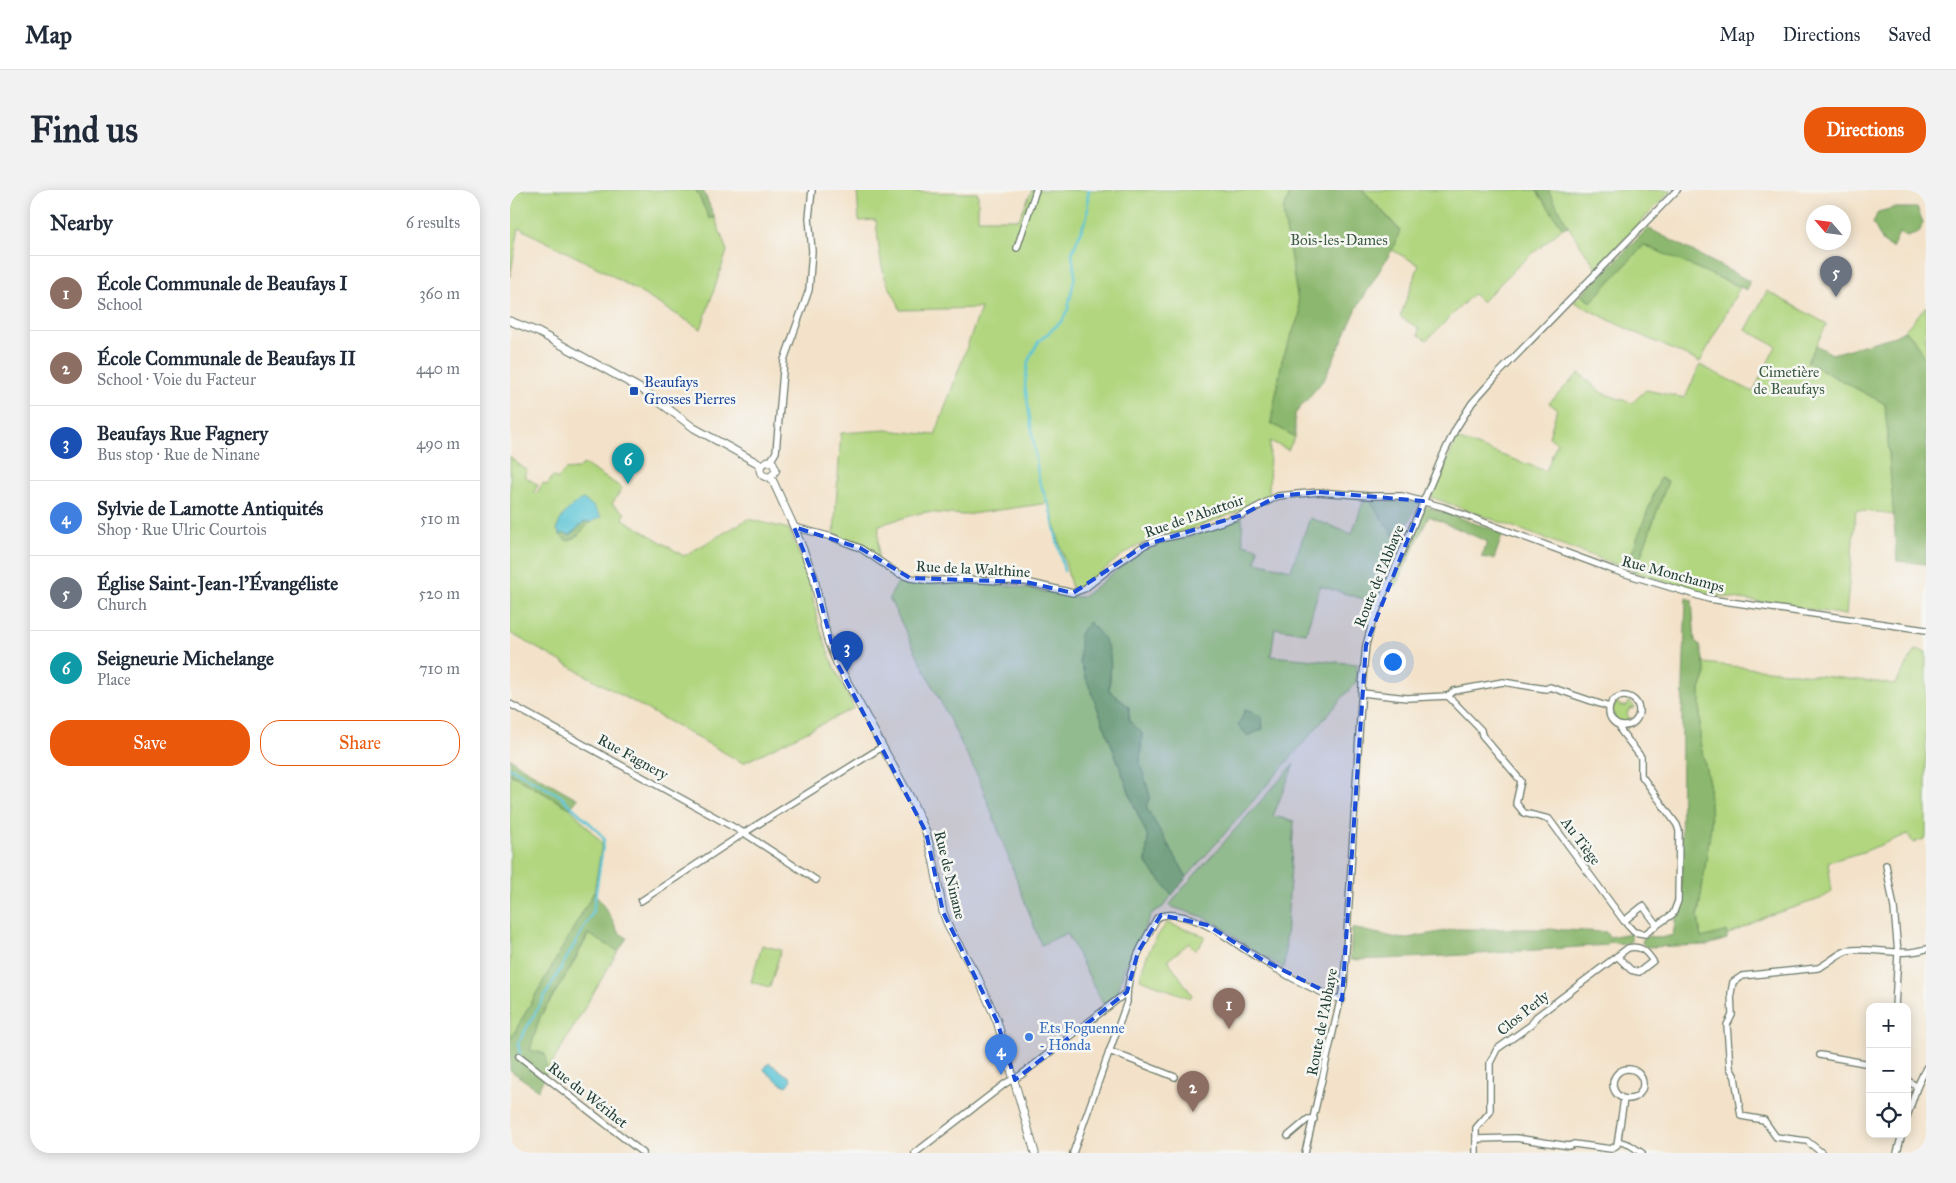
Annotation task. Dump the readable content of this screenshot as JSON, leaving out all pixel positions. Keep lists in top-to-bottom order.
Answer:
{
  "streets": {
    "street": [
      "Rue de l'Abattoir",
      "Rue de la Walthine",
      "Rue Monchamps",
      "Route de l'Abbaye",
      "Rue Fagnery",
      "Au Tiège",
      "Rue de Ninane",
      "Clos Perly",
      "Rue du Wérihet"
    ]
  },
  "crossings": [
    ["Rue de l'Abattoir", "Rue de la Walthine"],
    ["Rue de l'Abattoir", "Rue Monchamps"],
    ["Rue de l'Abattoir", "Route de l'Abbaye"],
    ["Rue de la Walthine", "Rue de Ninane"],
    ["Rue Monchamps", "Route de l'Abbaye"]
  ],
  "parks": ["Bois-les-Dames", "Cimetière de Beaufays"],
  "places": {
    "transit": ["Beaufays Grosses Pierres"],
    "other": ["Ets Foguenne - Honda"]
  },
  "north": "top left",
  "page": {
    "header": "Map",
    "nav": ["Map", "Directions", "Saved"],
    "buttons": [
      "Directions",
      ["Save", "Share"]
    ],
    "title": "Find us",
    "heading": ["Nearby", "6 results"],
    "list": [
      {
        "mark": "1",
        "name": "École Communale de Beaufays I",
        "note": "School",
        "value": "360 m"
      },
      {
        "mark": "2",
        "name": "École Communale de Beaufays II",
        "note": "School · Voie du Facteur",
        "value": "440 m"
      },
      {
        "mark": "3",
        "name": "Beaufays Rue Fagnery",
        "note": "Bus stop · Rue de Ninane",
        "value": "490 m"
      },
      {
        "mark": "4",
        "name": "Sylvie de Lamotte Antiquités",
        "note": "Shop · Rue Ulric Courtois",
        "value": "510 m"
      },
      {
        "mark": "5",
        "name": "Église Saint-Jean-l'Évangéliste",
        "note": "Church",
        "value": "520 m"
      },
      {
        "mark": "6",
        "name": "Seigneurie Michelange",
        "note": "Place",
        "value": "710 m"
      }
    ],
    "pins": [
      "5",
      "6",
      "3",
      "1",
      "4",
      "2"
    ],
    "map_buttons": ["+", "−"]
  }
}
